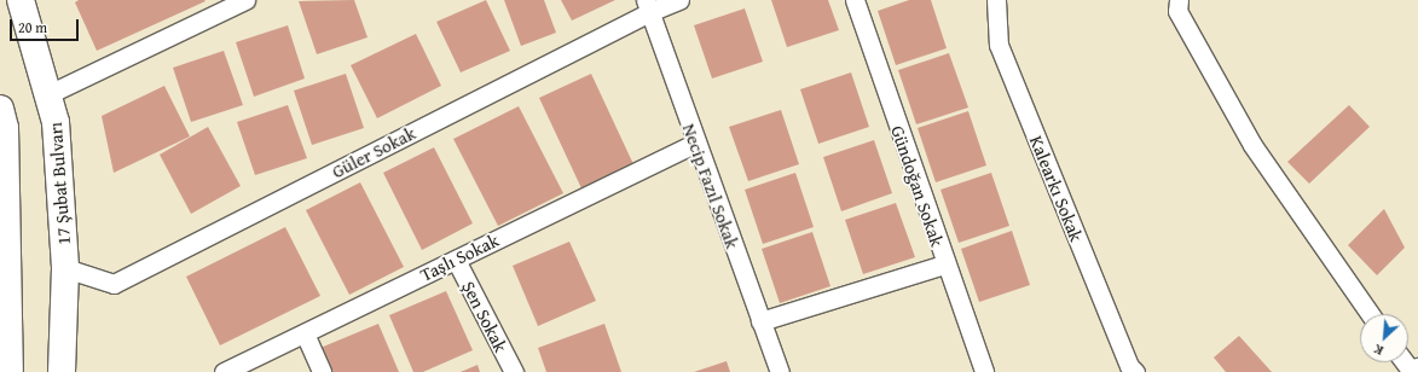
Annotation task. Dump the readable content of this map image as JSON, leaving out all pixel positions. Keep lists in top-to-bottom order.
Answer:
{
  "streets": {
    "highway": ["17 Şubat Bulvarı"],
    "street": [
      "Güler Sokak",
      "Necip Fazıl Sokak",
      "Gündoğan Sokak",
      "Kalearkı Sokak",
      "Taşlı Sokak",
      "Şen Sokak"
    ]
  },
  "crossings": [
    ["Güler Sokak", "17 Şubat Bulvarı"],
    ["Güler Sokak", "Necip Fazıl Sokak"],
    ["Necip Fazıl Sokak", "Taşlı Sokak"],
    ["Taşlı Sokak", "Şen Sokak"]
  ],
  "scale_bar": "20 m",
  "north": "bottom left"
}
